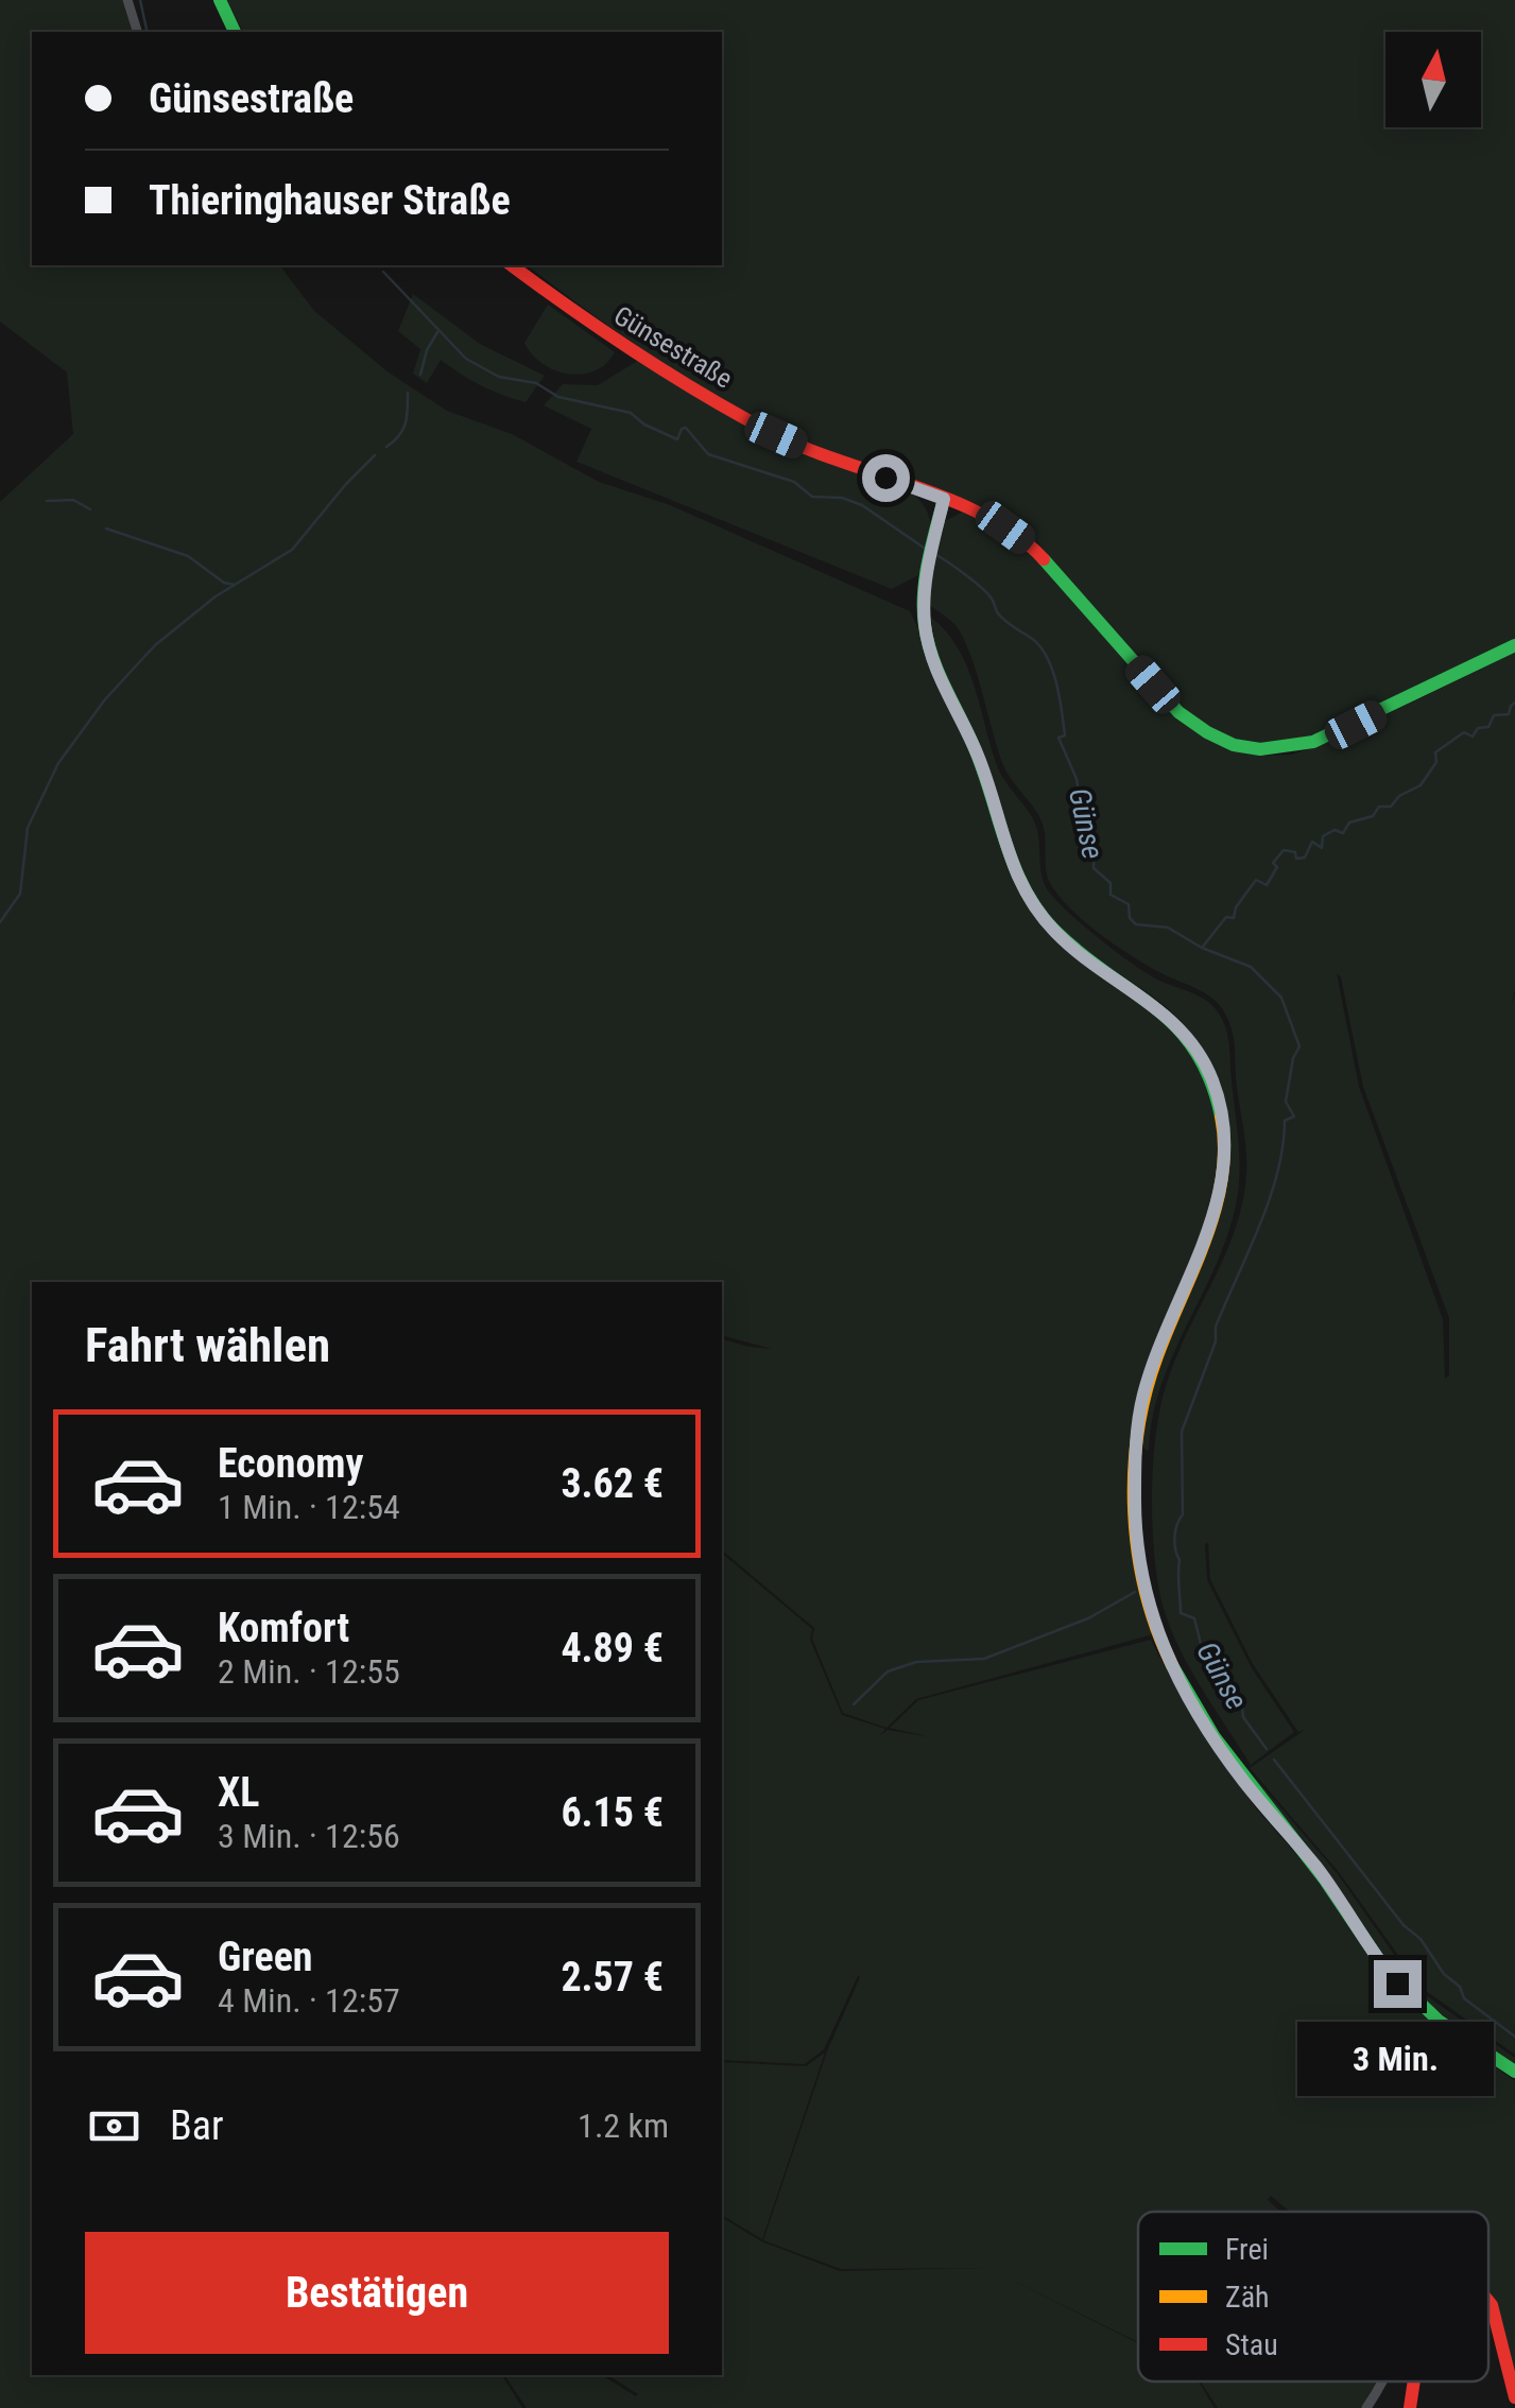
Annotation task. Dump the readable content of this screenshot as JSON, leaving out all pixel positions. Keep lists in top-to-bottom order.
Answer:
{
  "streets": {
    "street": ["Günsestraße"]
  },
  "water": ["Günse"],
  "legend": ["Frei", "Zäh", "Stau"],
  "north": "top",
  "page": {
    "banner": ["Günsestraße", "Thieringhauser Straße"],
    "heading": "Fahrt wählen",
    "list": [
      {
        "name": "Economy",
        "note": "1 Min. · 12:54",
        "value": "3.62 €"
      },
      {
        "name": "Komfort",
        "note": "2 Min. · 12:55",
        "value": "4.89 €"
      },
      {
        "name": "XL",
        "note": "3 Min. · 12:56",
        "value": "6.15 €"
      },
      {
        "name": "Green",
        "note": "4 Min. · 12:57",
        "value": "2.57 €"
      }
    ],
    "bubble": "3 Min.",
    "pay": ["Bar", "1.2 km"],
    "buttons": "Bestätigen"
  }
}
